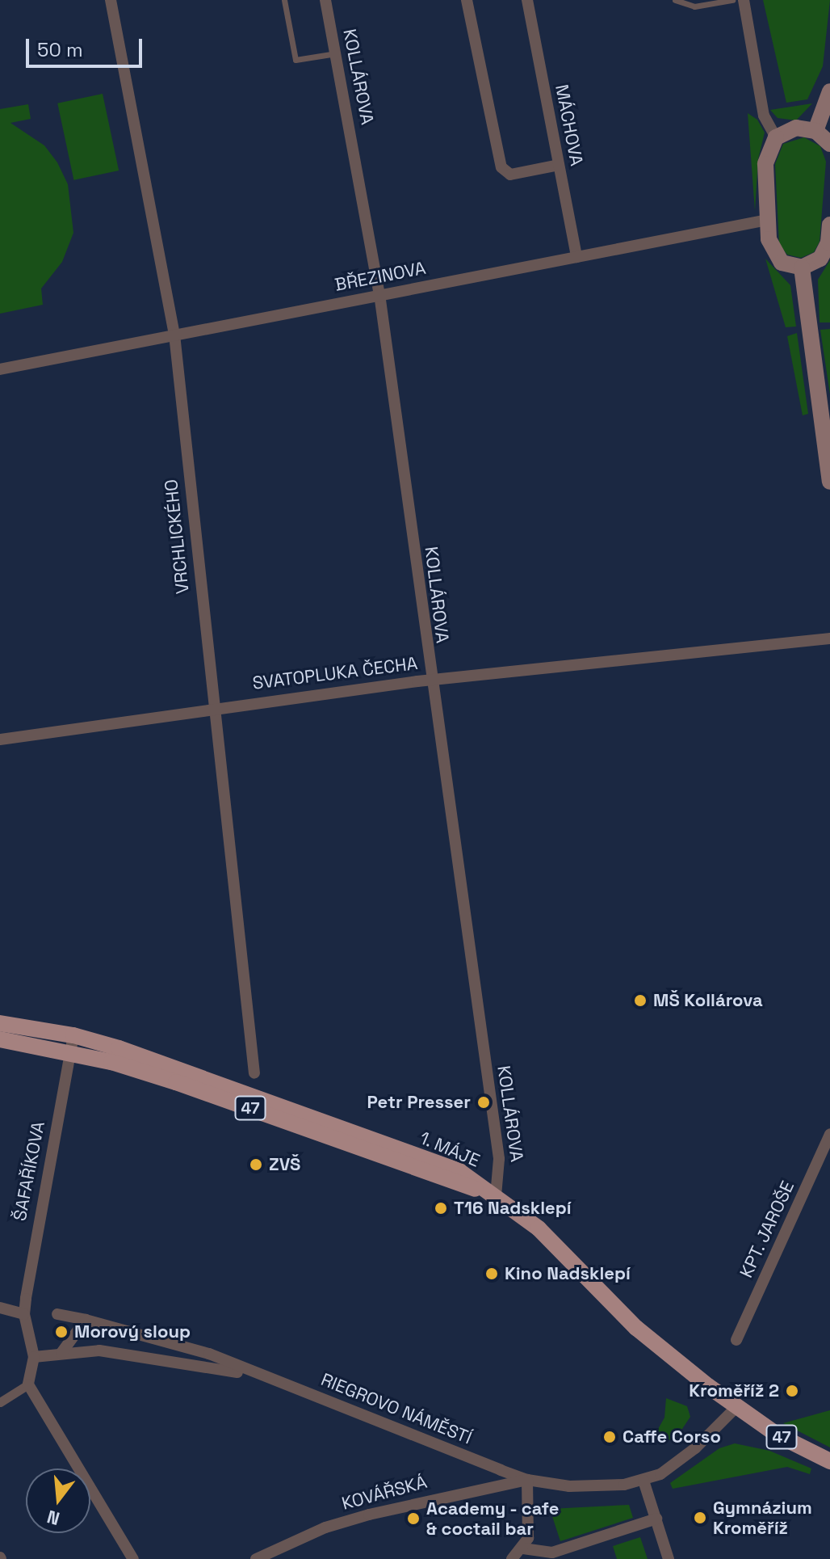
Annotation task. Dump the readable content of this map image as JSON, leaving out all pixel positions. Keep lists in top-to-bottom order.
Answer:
{
  "streets": {
    "main road": ["47", "1. MÁJE"],
    "street": [
      "KOLLÁROVA",
      "MÁCHOVA",
      "BŘEZINOVA",
      "VRCHLICKÉHO",
      "SVATOPLUKA ČECHA",
      "ŠAFAŘÍKOVA",
      "KPT. JAROŠE",
      "RIEGROVO NÁMĚSTÍ",
      "KOVÁŘSKÁ"
    ]
  },
  "crossings": [
    ["KOLLÁROVA", "BŘEZINOVA"],
    ["KOLLÁROVA", "SVATOPLUKA ČECHA"],
    ["KOLLÁROVA", "47"],
    ["KOLLÁROVA", "1. MÁJE"],
    ["MÁCHOVA", "BŘEZINOVA"],
    ["BŘEZINOVA", "VRCHLICKÉHO"],
    ["VRCHLICKÉHO", "SVATOPLUKA ČECHA"],
    ["47", "1. MÁJE"],
    ["1. MÁJE", "ŠAFAŘÍKOVA"],
    ["RIEGROVO NÁMĚSTÍ", "KOVÁŘSKÁ"]
  ],
  "places": [
    "MŠ Kollárova",
    "Petr Presser",
    "ZVŠ",
    "T16 Nadsklepí",
    "Kino Nadsklepí",
    "Morový sloup",
    "Kroměříž 2",
    "Caffe Corso",
    "Gymnázium Kroměříž",
    "Academy - cafe & coctail bar"
  ],
  "scale_bar": "50 m",
  "north": "bottom"
}
